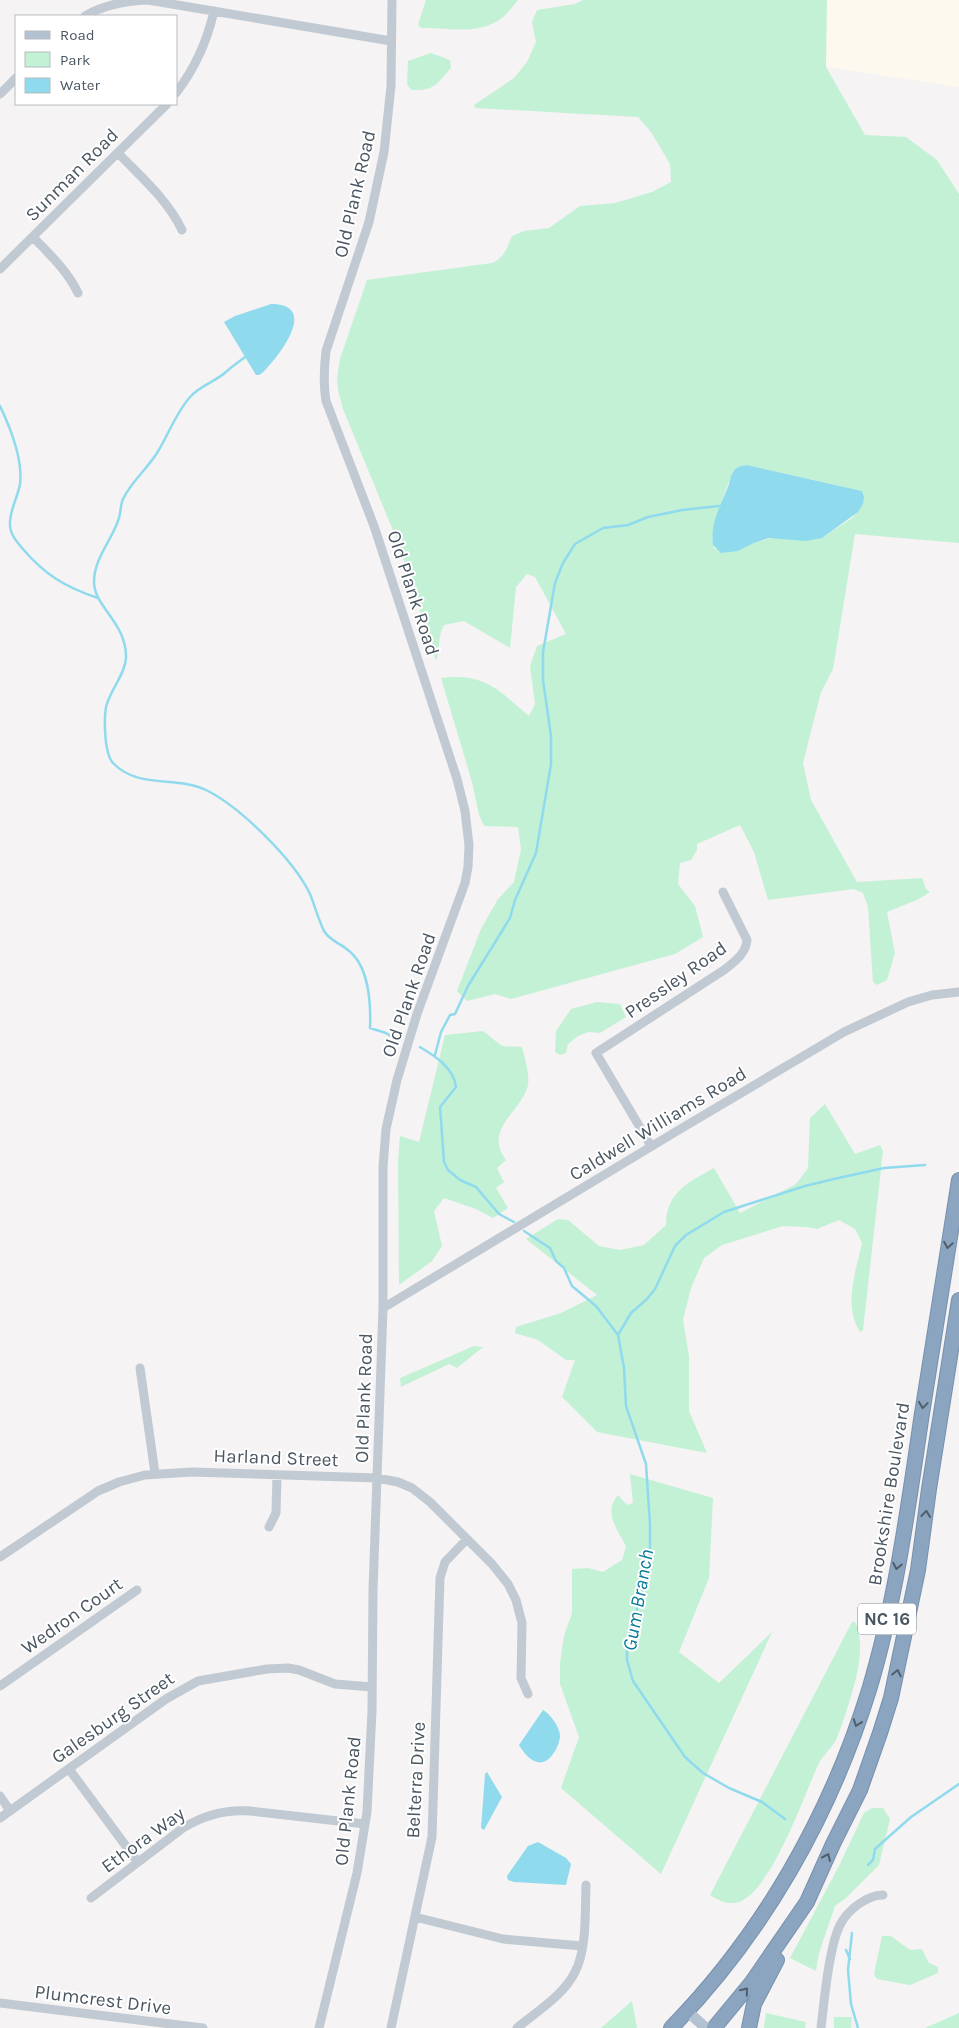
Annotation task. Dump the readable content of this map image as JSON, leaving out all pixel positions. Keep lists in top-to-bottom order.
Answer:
{
  "streets": {
    "highway": ["Brookshire Boulevard", "NC 16"],
    "street": [
      "Sunman Road",
      "Old Plank Road",
      "Pressley Road",
      "Caldwell Williams Road",
      "Harland Street",
      "Wedron Court",
      "Galesburg Street",
      "Belterra Drive",
      "Ethora Way",
      "Plumcrest Drive"
    ]
  },
  "crossings": [
    ["Old Plank Road", "Caldwell Williams Road"],
    ["Old Plank Road", "Harland Street"],
    ["Old Plank Road", "Galesburg Street"],
    ["Old Plank Road", "Ethora Way"],
    ["Pressley Road", "Caldwell Williams Road"],
    ["Harland Street", "Belterra Drive"]
  ],
  "water": ["Gum Branch"],
  "legend": ["Road", "Park", "Water"]
}
